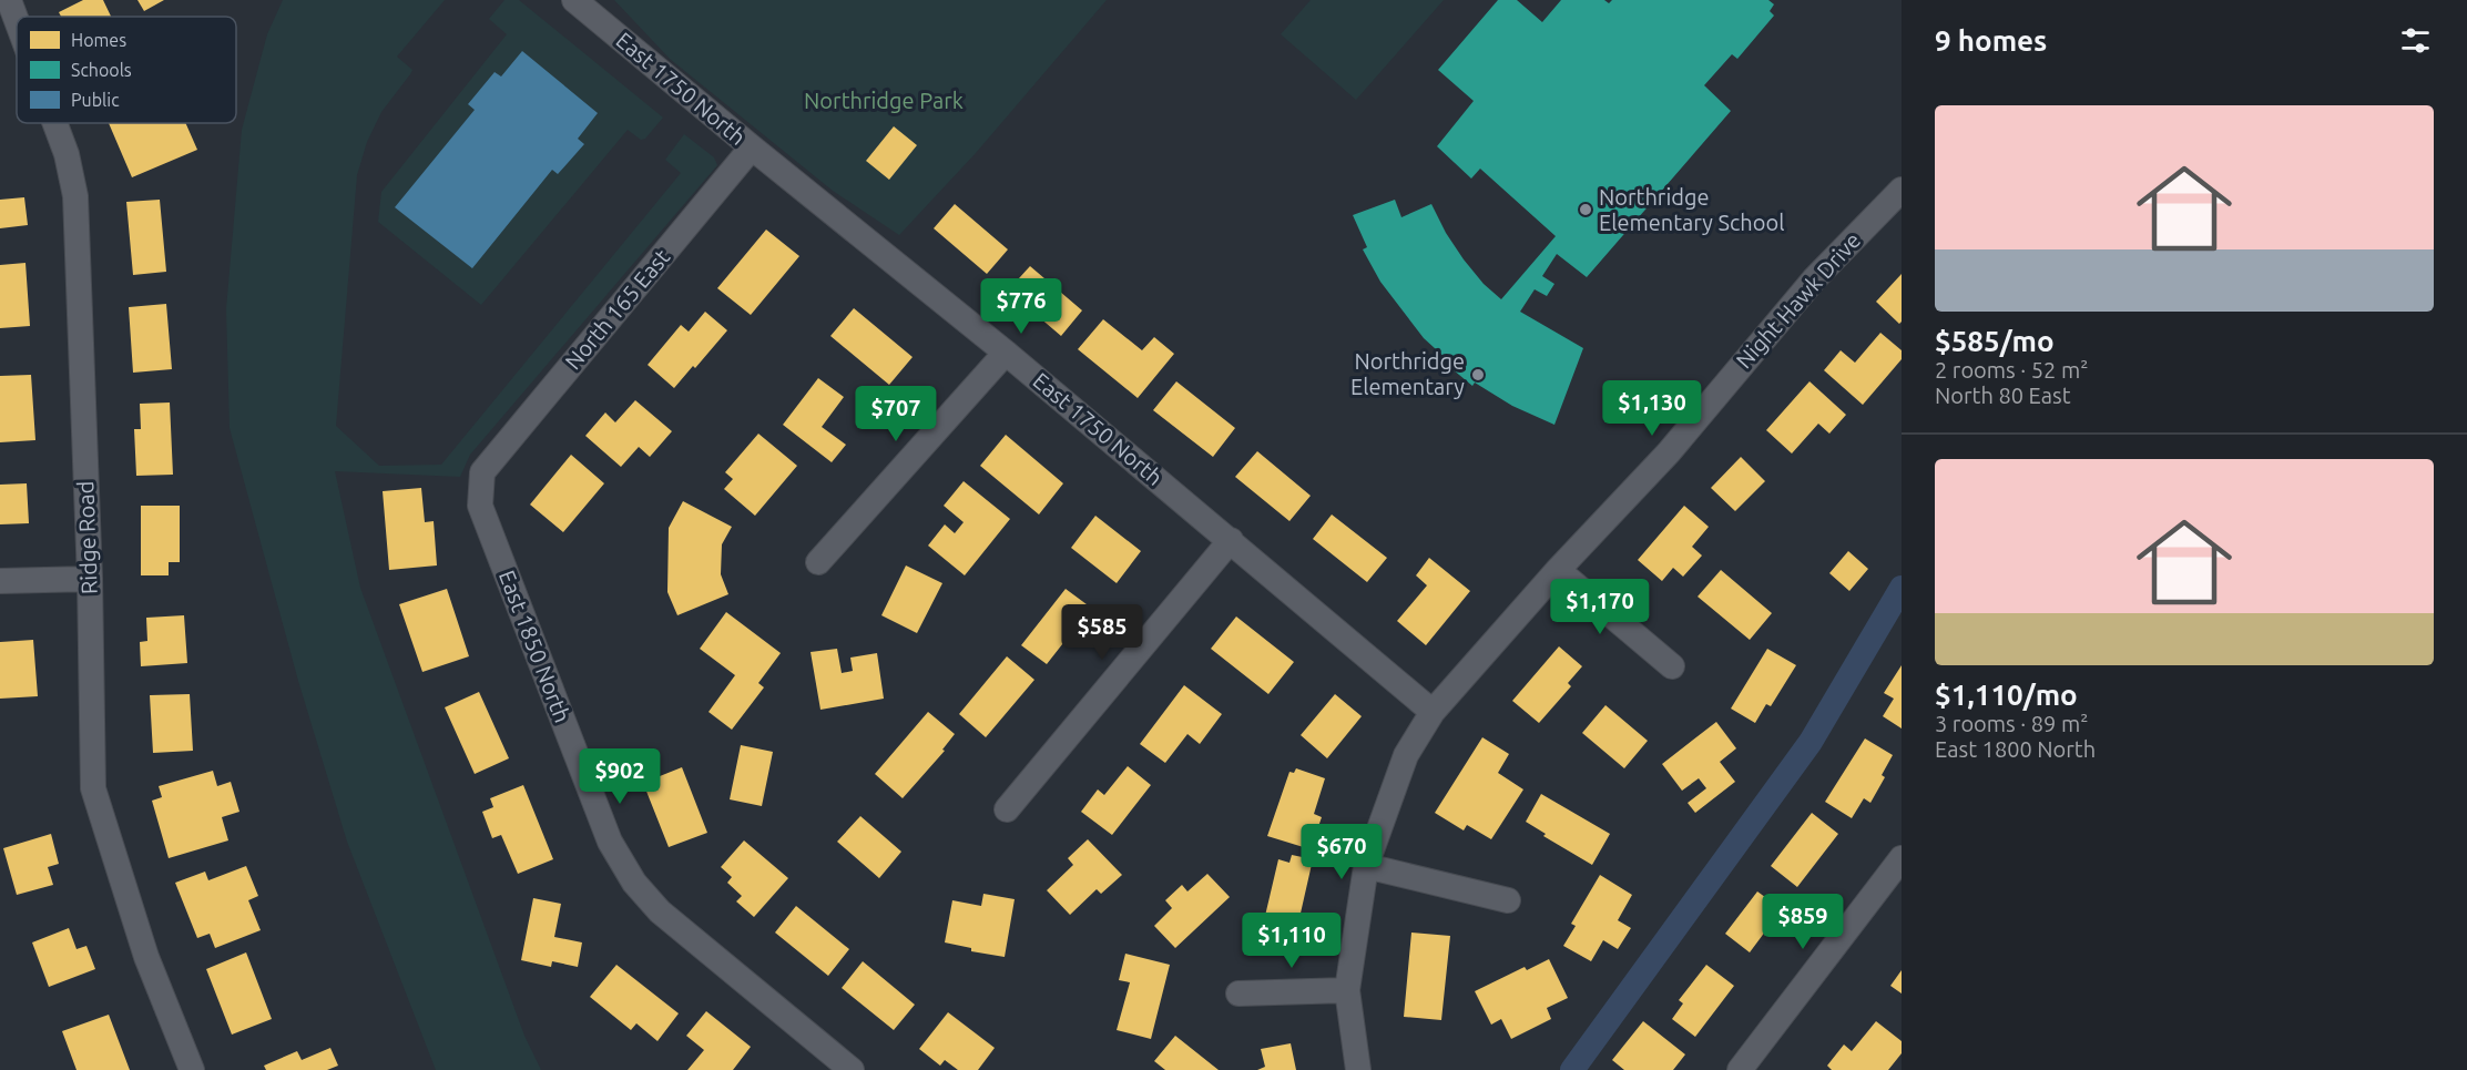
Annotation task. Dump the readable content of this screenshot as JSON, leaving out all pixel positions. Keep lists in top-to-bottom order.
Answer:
{
  "streets": {
    "street": [
      "East 1750 North",
      "Night Hawk Drive",
      "North 165 East",
      "Ridge Road",
      "East 1850 North"
    ]
  },
  "crossings": [
    ["East 1750 North", "Night Hawk Drive"],
    ["East 1750 North", "North 165 East"],
    ["North 165 East", "East 1850 North"]
  ],
  "parks": ["Northridge Park"],
  "places": ["Northridge Elementary School", "Northridge Elementary"],
  "legend": ["Homes", "Schools", "Public"],
  "page": {
    "heading": "9 homes",
    "list": [
      {
        "name": "$585/mo",
        "note": "2 rooms · 52 m² · North 80 East"
      },
      {
        "name": "$1,110/mo",
        "note": "3 rooms · 89 m² · East 1800 North"
      }
    ],
    "price": [
      "$776",
      "$1,130",
      "$707",
      "$1,170",
      "$585",
      "$902",
      "$670",
      "$859",
      "$1,110"
    ]
  }
}
